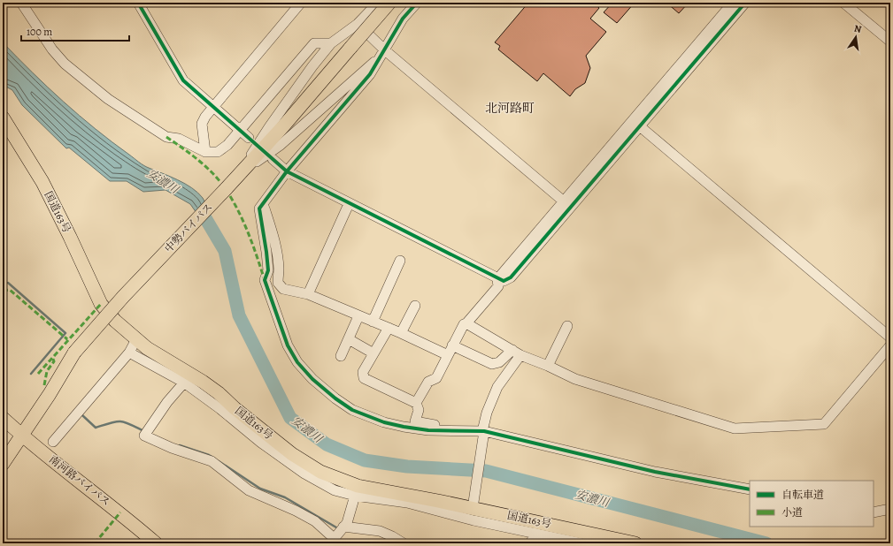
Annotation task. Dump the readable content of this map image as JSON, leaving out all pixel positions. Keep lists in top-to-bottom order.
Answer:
{
  "streets": {
    "highway": ["国道163号", "中勢バイパス", "南河路バイパス"]
  },
  "crossings": [
    ["中勢バイパス", "南河路バイパス"]
  ],
  "districts": ["北河路町"],
  "water": ["安濃川"],
  "legend": ["自転車道", "小道"],
  "scale_bar": "100 m",
  "north": "top"
}
